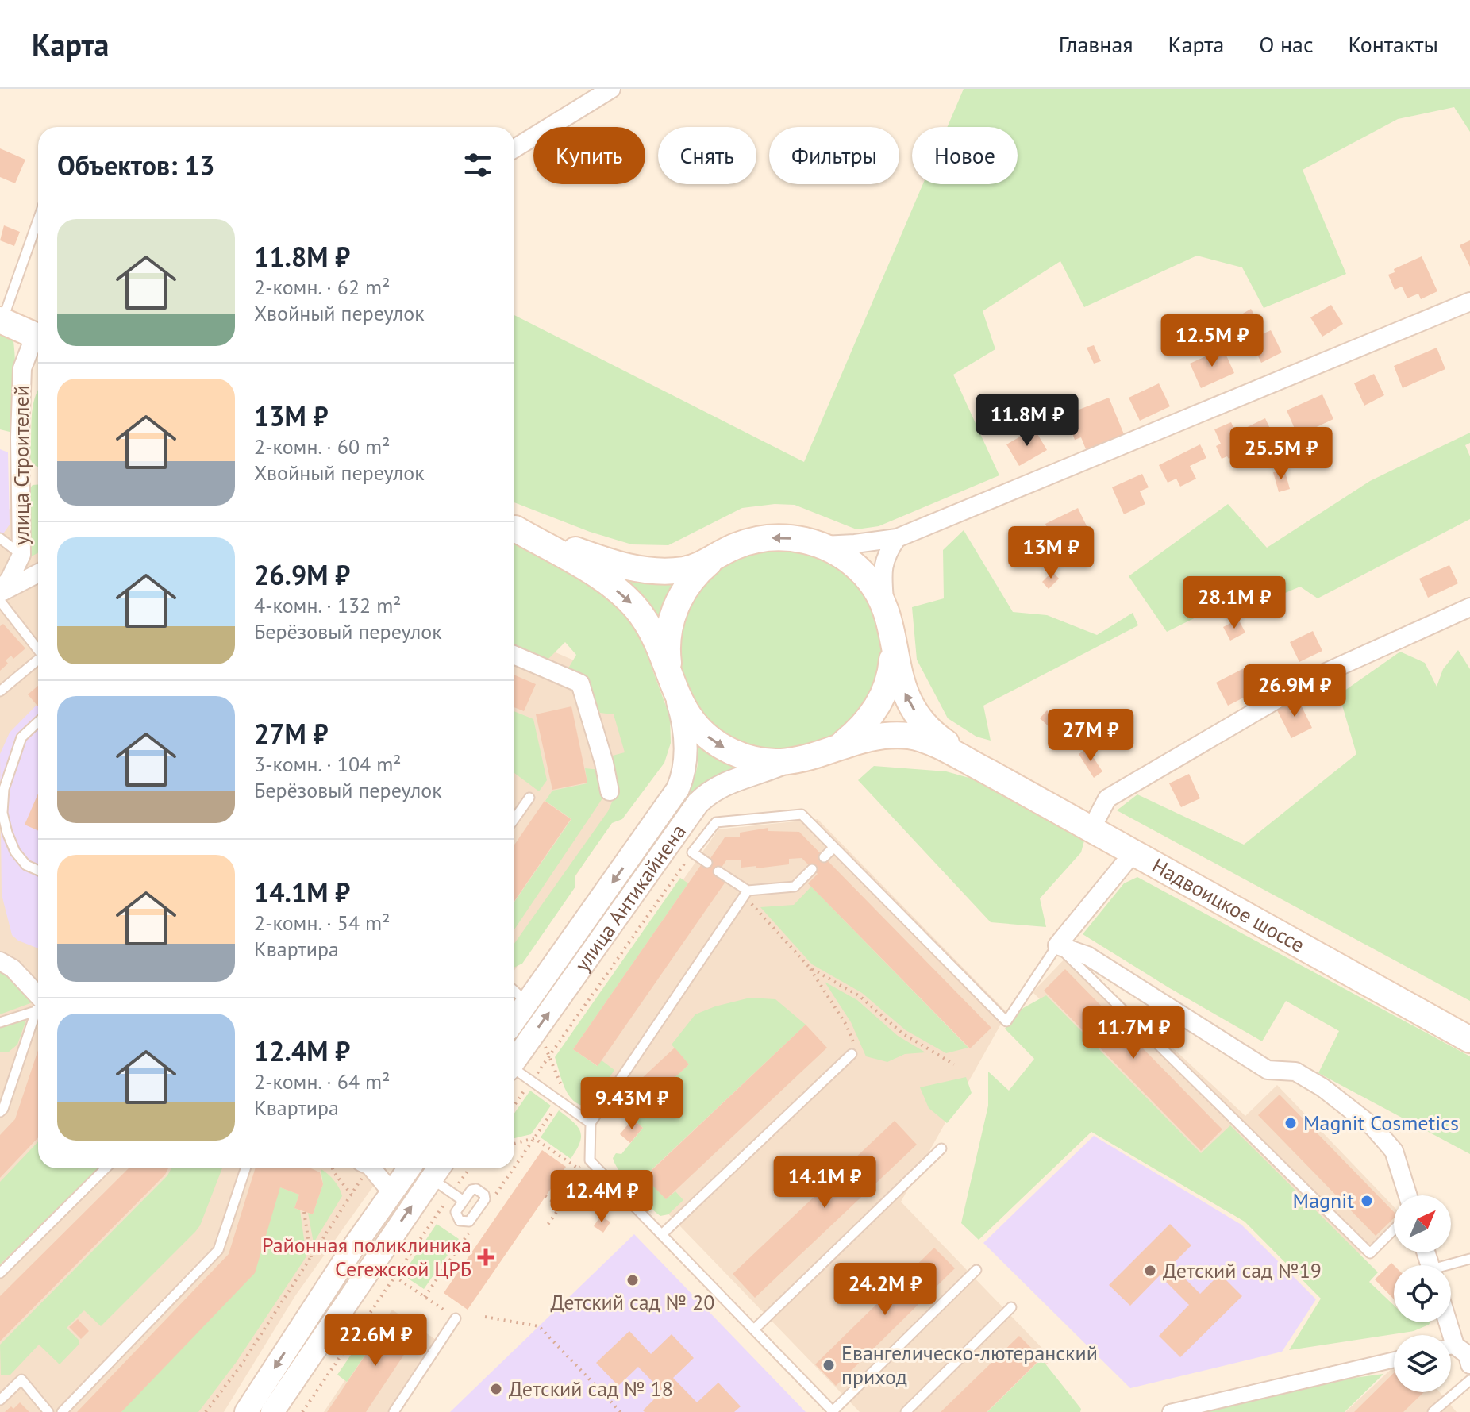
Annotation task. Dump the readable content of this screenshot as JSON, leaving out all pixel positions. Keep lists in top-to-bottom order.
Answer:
{
  "streets": {
    "main road": ["Надвоицкое шоссе"],
    "street": ["улица Строителей", "улица Антикайнена"]
  },
  "places": {
    "other": [
      "Magnit Cosmetics",
      "Magnit",
      "Детский сад №19",
      "Детский сад № 20",
      "Евангелическо-лютеранский приход",
      "Детский сад № 18"
    ],
    "health": ["Районная поликлиника Сегежской ЦРБ"]
  },
  "north": "top right",
  "page": {
    "header": "Карта",
    "nav": [
      "Главная",
      "Карта",
      "О нас",
      "Контакты"
    ],
    "chip": [
      "Купить",
      "Снять",
      "Фильтры",
      "Новое"
    ],
    "heading": "Объектов: 13",
    "list": [
      {
        "name": "11.8M ₽",
        "note": "2-комн. · 62 m² · Хвойный переулок"
      },
      {
        "name": "13M ₽",
        "note": "2-комн. · 60 m² · Хвойный переулок"
      },
      {
        "name": "26.9M ₽",
        "note": "4-комн. · 132 m² · Берёзовый переулок"
      },
      {
        "name": "27M ₽",
        "note": "3-комн. · 104 m² · Берёзовый переулок"
      },
      {
        "name": "14.1M ₽",
        "note": "2-комн. · 54 m² · Квартира"
      },
      {
        "name": "12.4M ₽",
        "note": "2-комн. · 64 m² · Квартира"
      }
    ],
    "price": [
      "12.5M ₽",
      "11.8M ₽",
      "25.5M ₽",
      "13M ₽",
      "28.1M ₽",
      "26.9M ₽",
      "27M ₽",
      "11.7M ₽",
      "9.43M ₽",
      "14.1M ₽",
      "12.4M ₽",
      "24.2M ₽",
      "22.6M ₽"
    ]
  }
}
